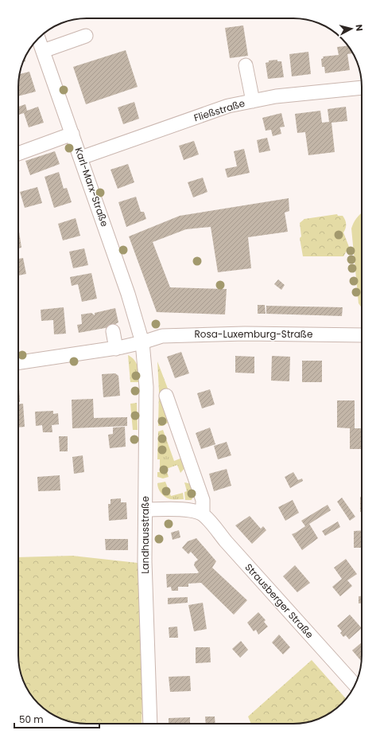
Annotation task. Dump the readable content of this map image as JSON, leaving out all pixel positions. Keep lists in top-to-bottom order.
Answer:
{
  "streets": {
    "street": [
      "Fließstraße",
      "Karl-Marx-Straße",
      "Rosa-Luxemburg-Straße",
      "Landhausstraße",
      "Strausberger Straße"
    ]
  },
  "crossings": [
    ["Fließstraße", "Karl-Marx-Straße"],
    ["Karl-Marx-Straße", "Rosa-Luxemburg-Straße"],
    ["Karl-Marx-Straße", "Landhausstraße"],
    ["Rosa-Luxemburg-Straße", "Landhausstraße"]
  ],
  "scale_bar": "50 m",
  "north": "right"
}
